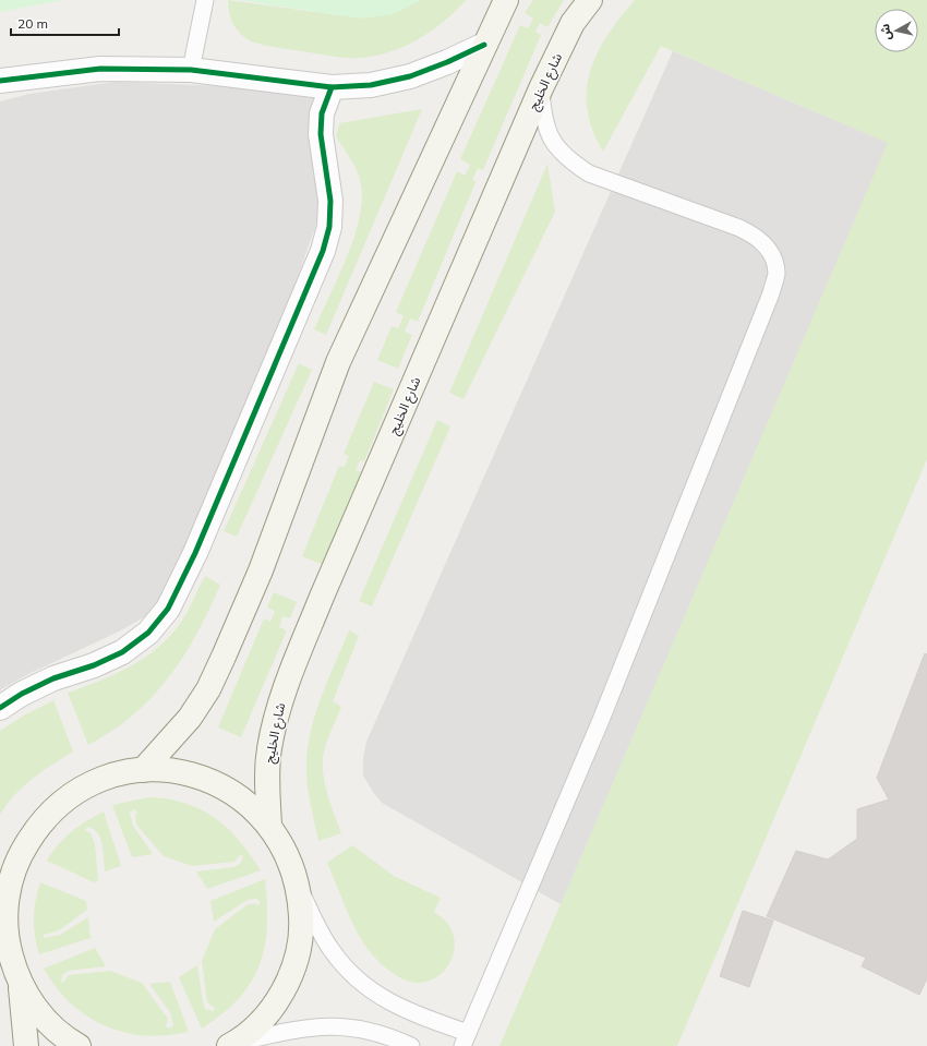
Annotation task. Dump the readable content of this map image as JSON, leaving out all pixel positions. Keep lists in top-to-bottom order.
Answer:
{
  "streets": {
    "main road": ["شارع الخليج"]
  },
  "scale_bar": "20 m",
  "north": "left"
}
